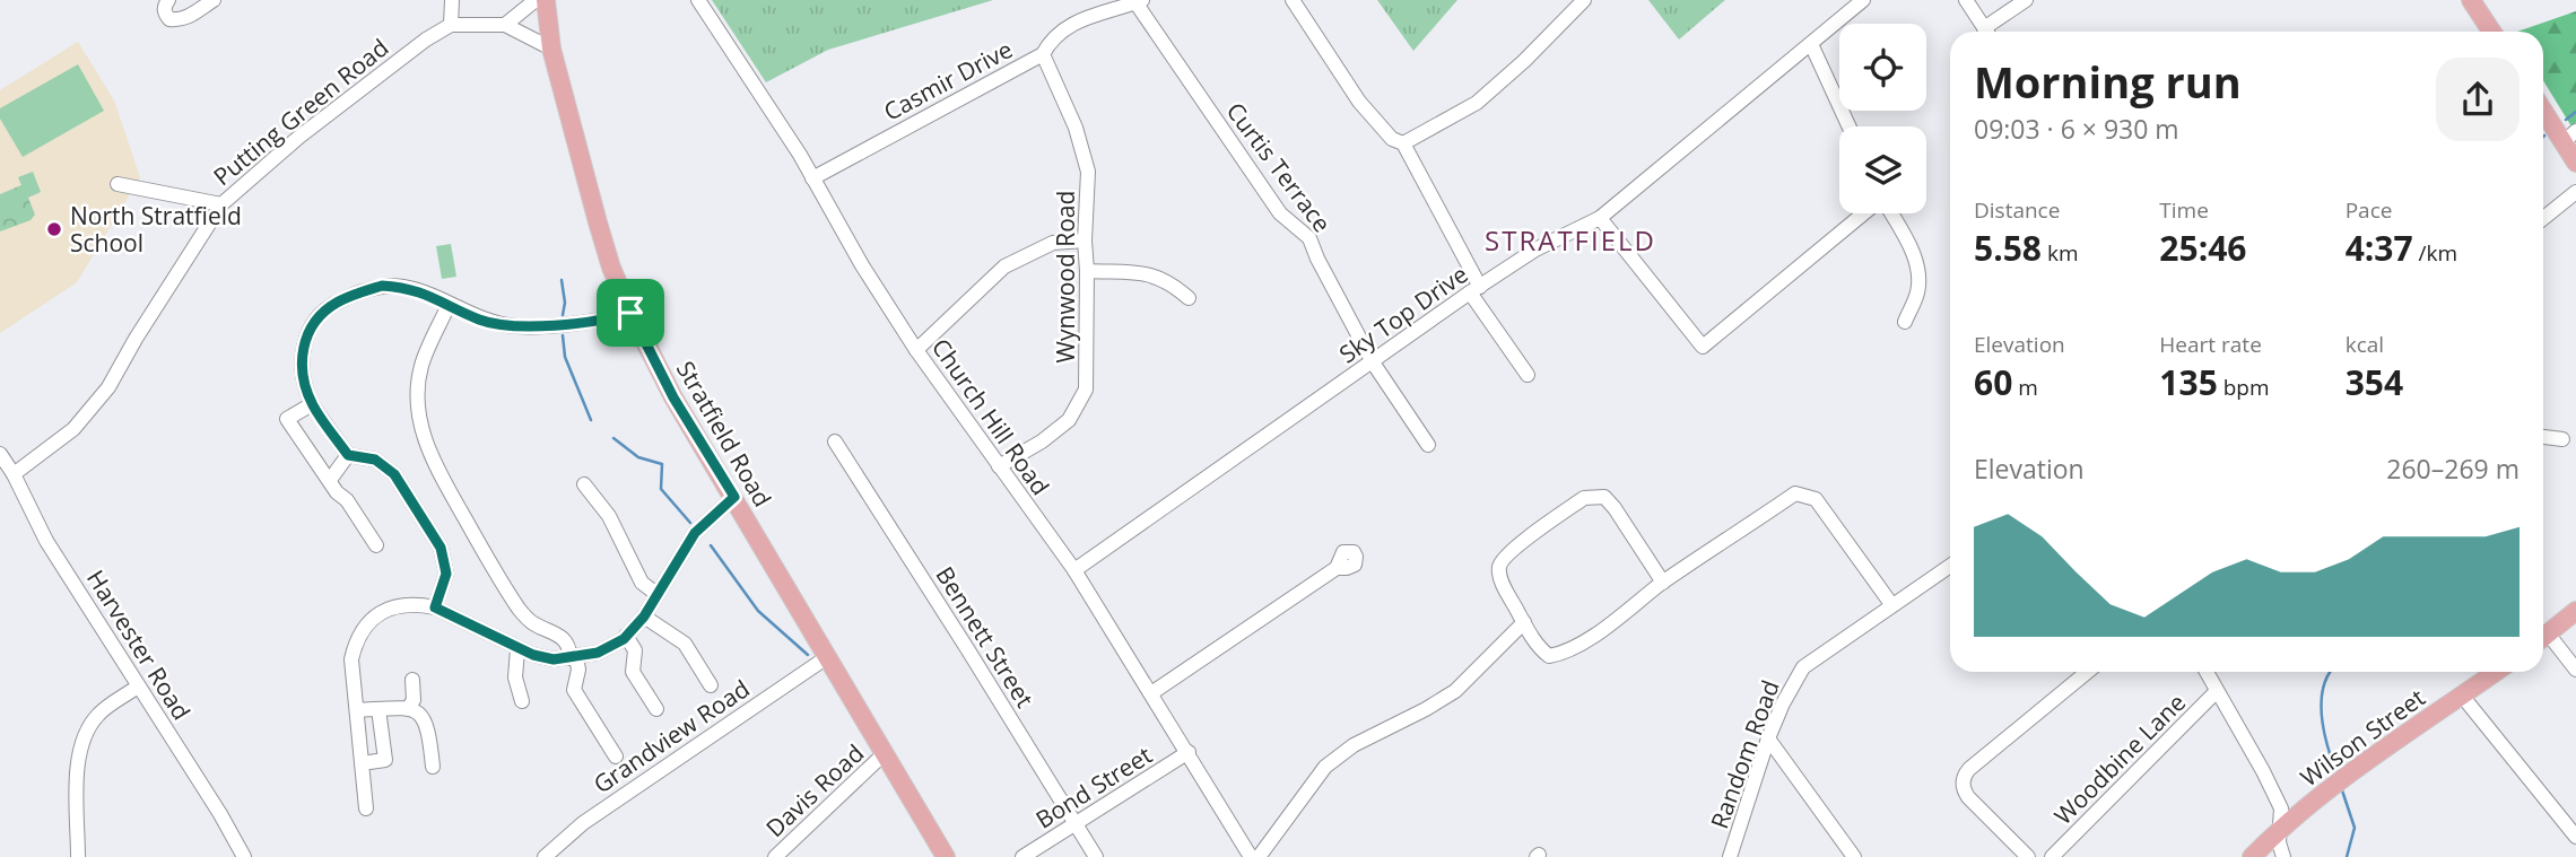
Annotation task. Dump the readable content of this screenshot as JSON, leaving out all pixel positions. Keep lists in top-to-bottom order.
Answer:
{
  "streets": {
    "main road": ["Stratfield Road", "Wilson Street"],
    "street": [
      "Casmir Drive",
      "Putting Green Road",
      "Curtis Terrace",
      "Wynwood Road",
      "Sky Top Drive",
      "Church Hill Road",
      "Bennett Street",
      "Harvester Road",
      "Grandview Road",
      "Random Road",
      "Woodbine Lane",
      "Bond Street",
      "Davis Road"
    ]
  },
  "crossings": [
    ["Casmir Drive", "Curtis Terrace"],
    ["Casmir Drive", "Wynwood Road"],
    ["Casmir Drive", "Church Hill Road"],
    ["Putting Green Road", "Harvester Road"],
    ["Curtis Terrace", "Sky Top Drive"],
    ["Wynwood Road", "Church Hill Road"],
    ["Sky Top Drive", "Church Hill Road"],
    ["Church Hill Road", "Bond Street"],
    ["Stratfield Road", "Grandview Road"],
    ["Stratfield Road", "Davis Road"],
    ["Bennett Street", "Bond Street"]
  ],
  "districts": ["STRATFIELD"],
  "places": ["North Stratfield School"],
  "page": {
    "heading": ["Morning run", "09:03 · 6 × 930 m"],
    "stats": [
      ["Distance", "5.58 km"],
      ["Time", "25:46"],
      ["Pace", "4:37 /km"],
      ["Elevation", "60 m"],
      ["Heart rate", "135 bpm"],
      ["kcal", "354"]
    ],
    "chart": ["Elevation", "260–269 m"]
  }
}
